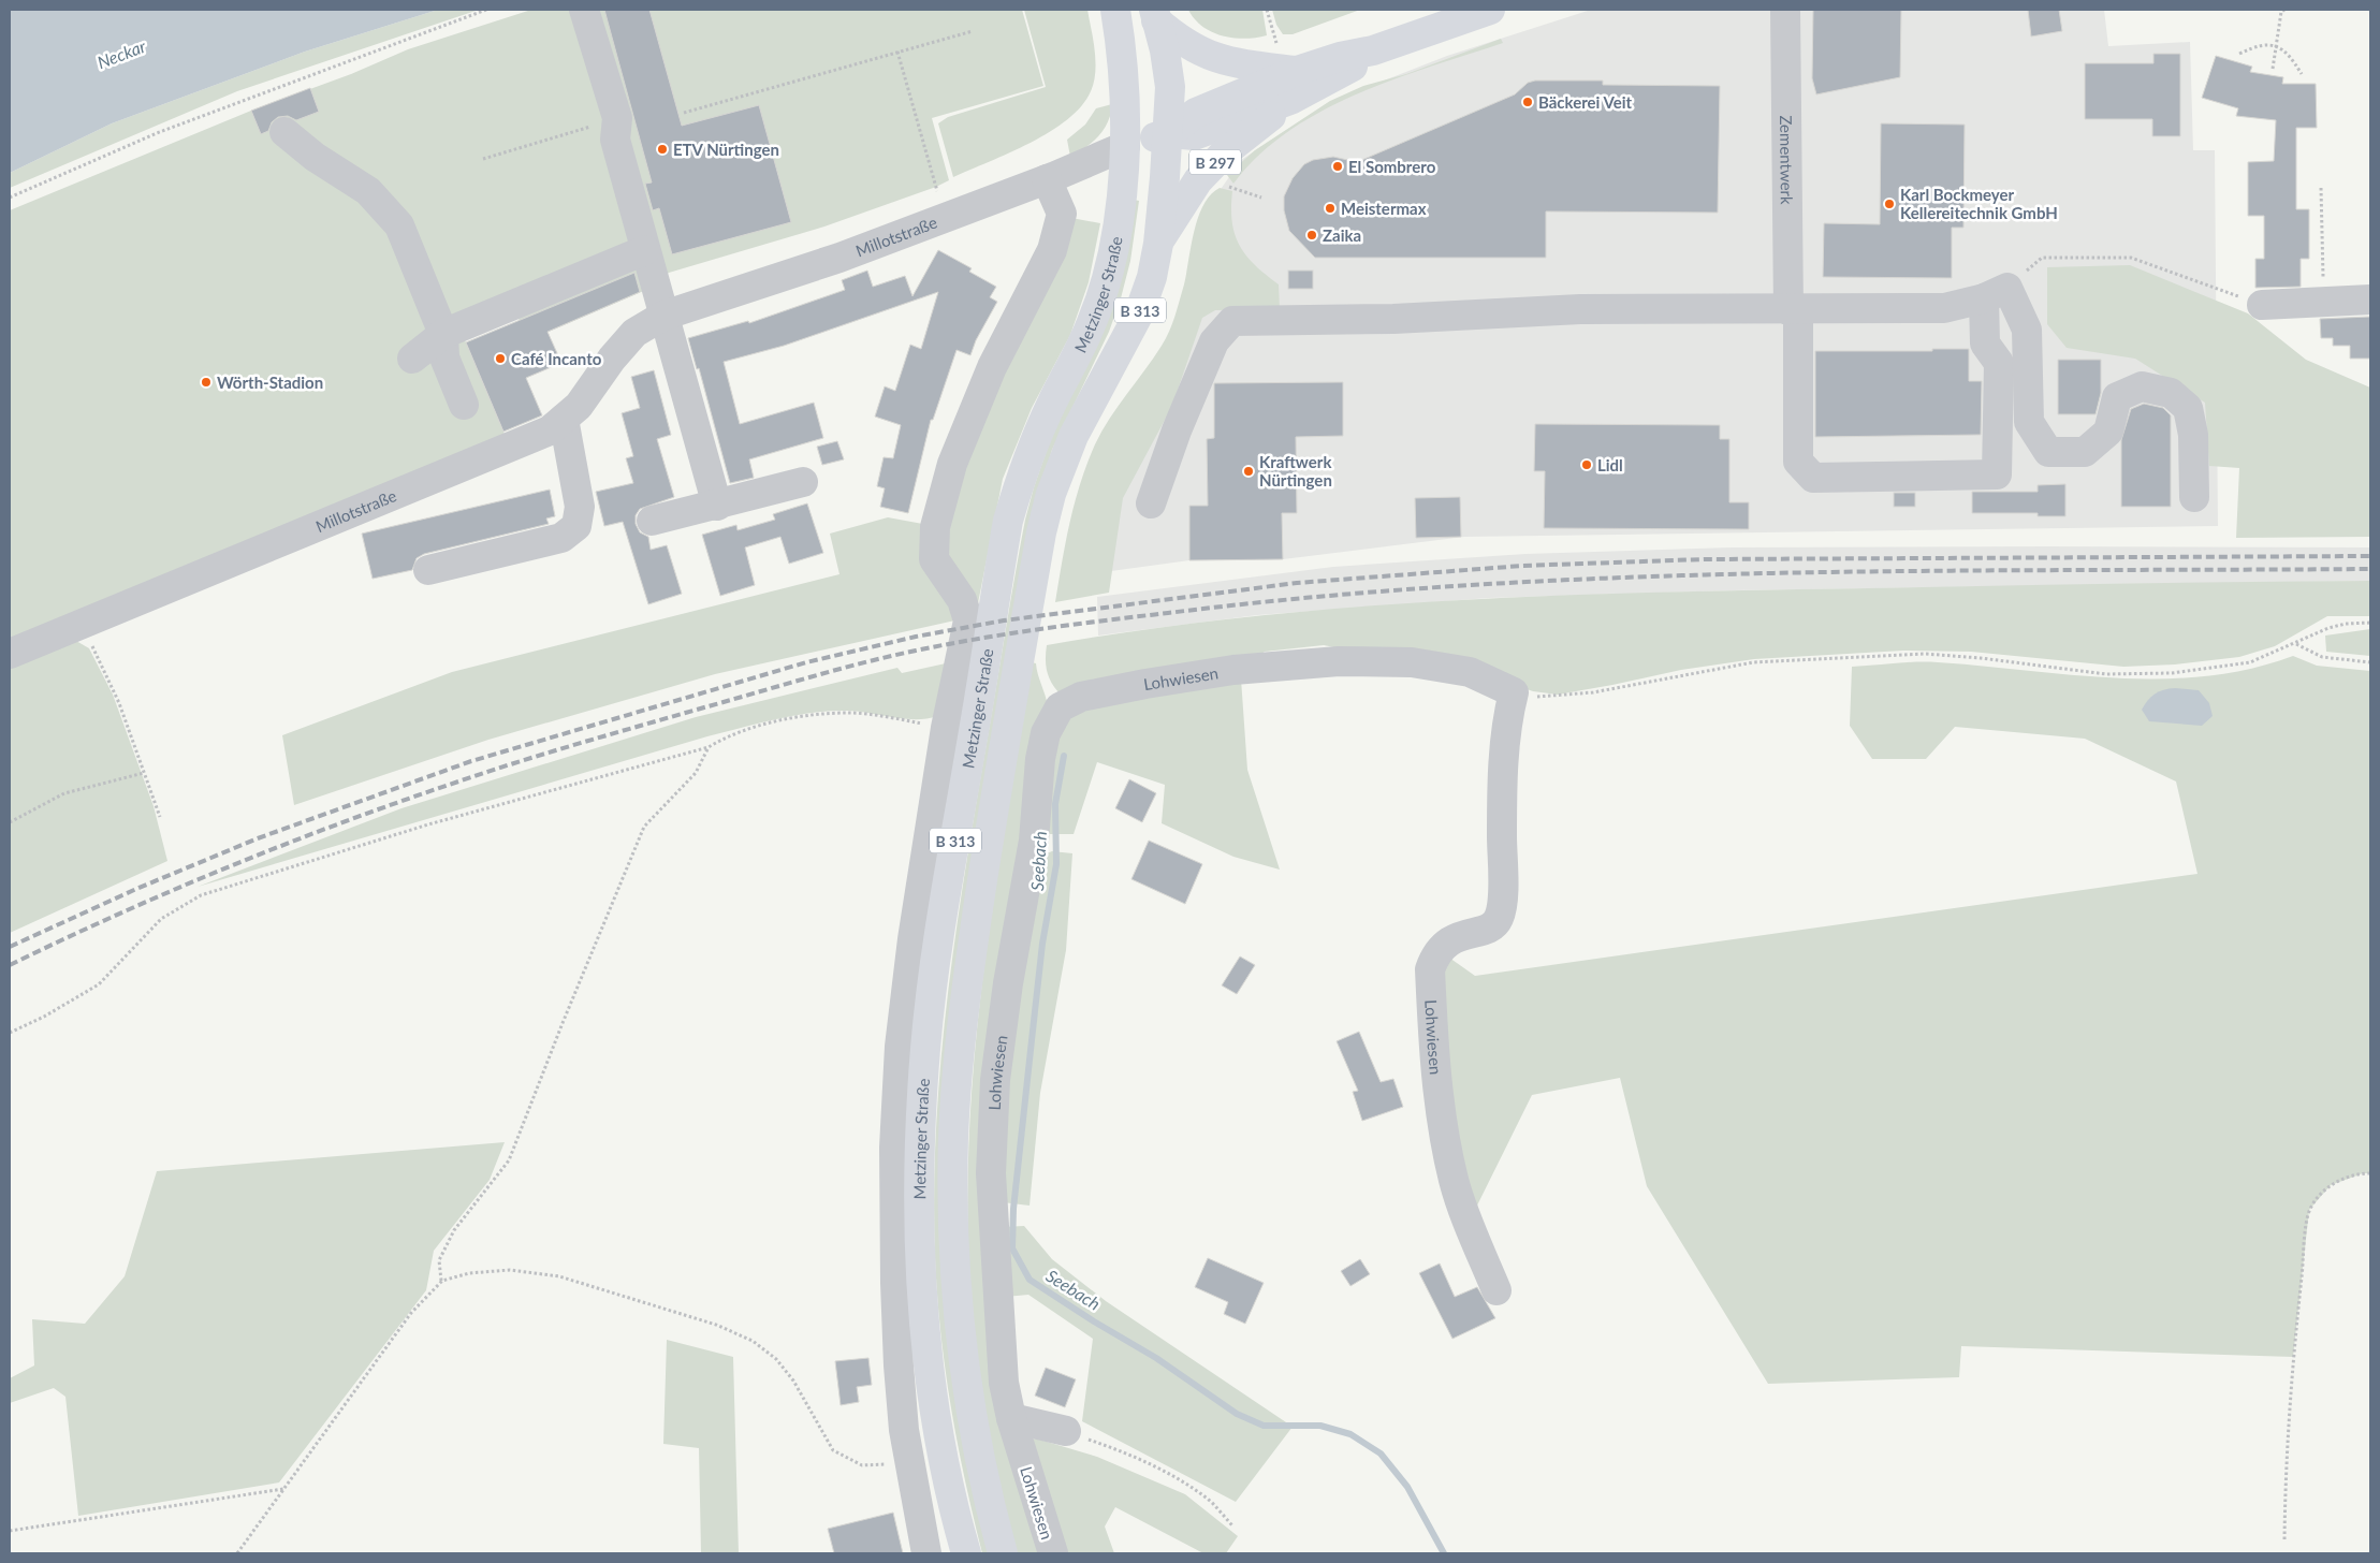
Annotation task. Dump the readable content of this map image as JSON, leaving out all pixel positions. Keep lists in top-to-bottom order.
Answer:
{
  "streets": {
    "main road": ["B 297", "Metzinger Straße", "B 313"],
    "street": ["Zementwerk", "Millotstraße", "Lohwiesen"]
  },
  "crossings": [
    ["B 297", "Millotstraße"],
    ["B 297", "Metzinger Straße"],
    ["B 297", "B 313"],
    ["Millotstraße", "Metzinger Straße"],
    ["Millotstraße", "B 313"],
    ["Metzinger Straße", "B 313"]
  ],
  "water": ["Neckar", "Seebach"],
  "places": [
    "Bäckerei Veit",
    "ETV Nürtingen",
    "El Sombrero",
    "Karl Bockmeyer Kellereitechnik GmbH",
    "Meistermax",
    "Zaika",
    "Café Incanto",
    "Wörth-Stadion",
    "Lidl",
    "Kraftwerk Nürtingen"
  ]
}
